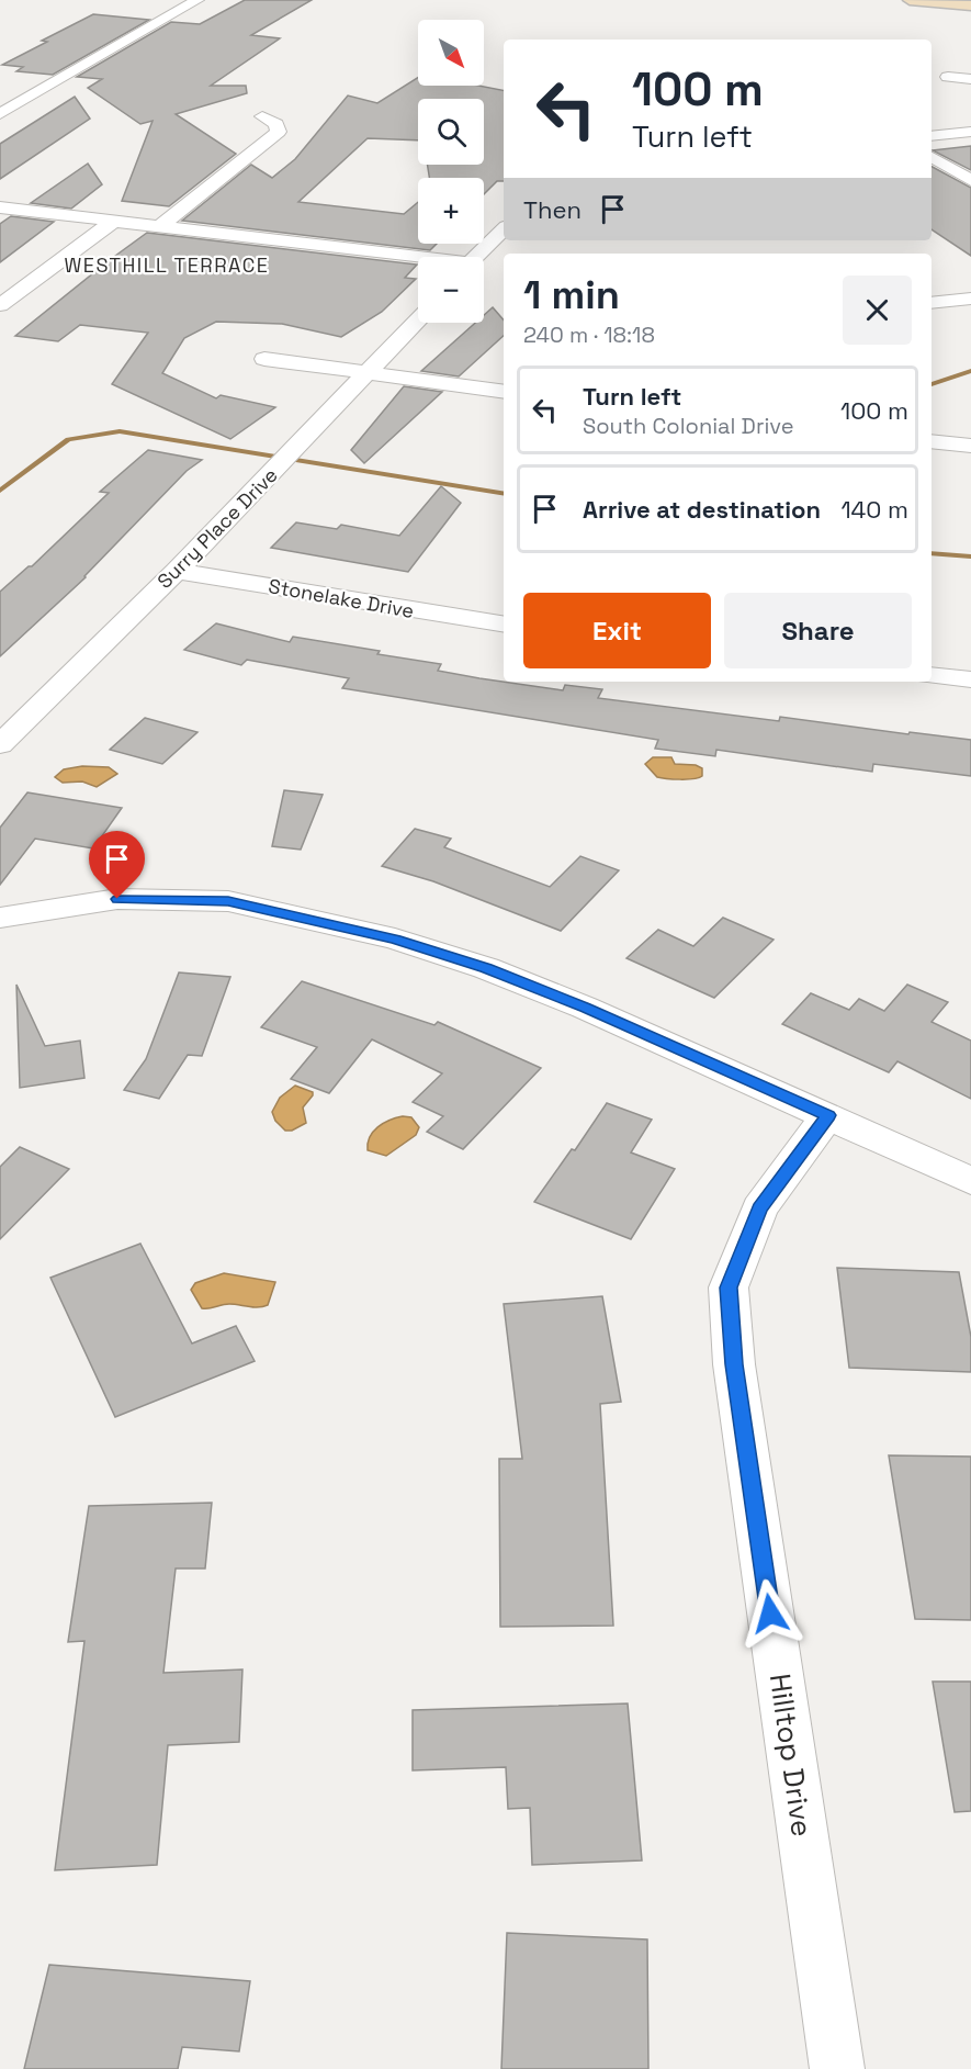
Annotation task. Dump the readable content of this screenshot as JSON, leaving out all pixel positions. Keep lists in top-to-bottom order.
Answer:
{
  "streets": {
    "street": ["Surry Place Drive", "Stonelake Drive", "Hilltop Drive"]
  },
  "crossings": [
    ["Surry Place Drive", "Stonelake Drive"]
  ],
  "districts": ["WESTHILL TERRACE"],
  "north": "bottom right",
  "page": {
    "map_buttons": ["+", "−"],
    "turn": ["100 m", "Turn left"],
    "then": "Then",
    "heading": ["1 min", "240 m · 18:18"],
    "list": [
      {
        "name": "Turn left",
        "note": "South Colonial Drive",
        "value": "100 m"
      },
      {
        "name": "Arrive at destination",
        "value": "140 m"
      }
    ],
    "buttons": ["Exit", "Share"]
  }
}
